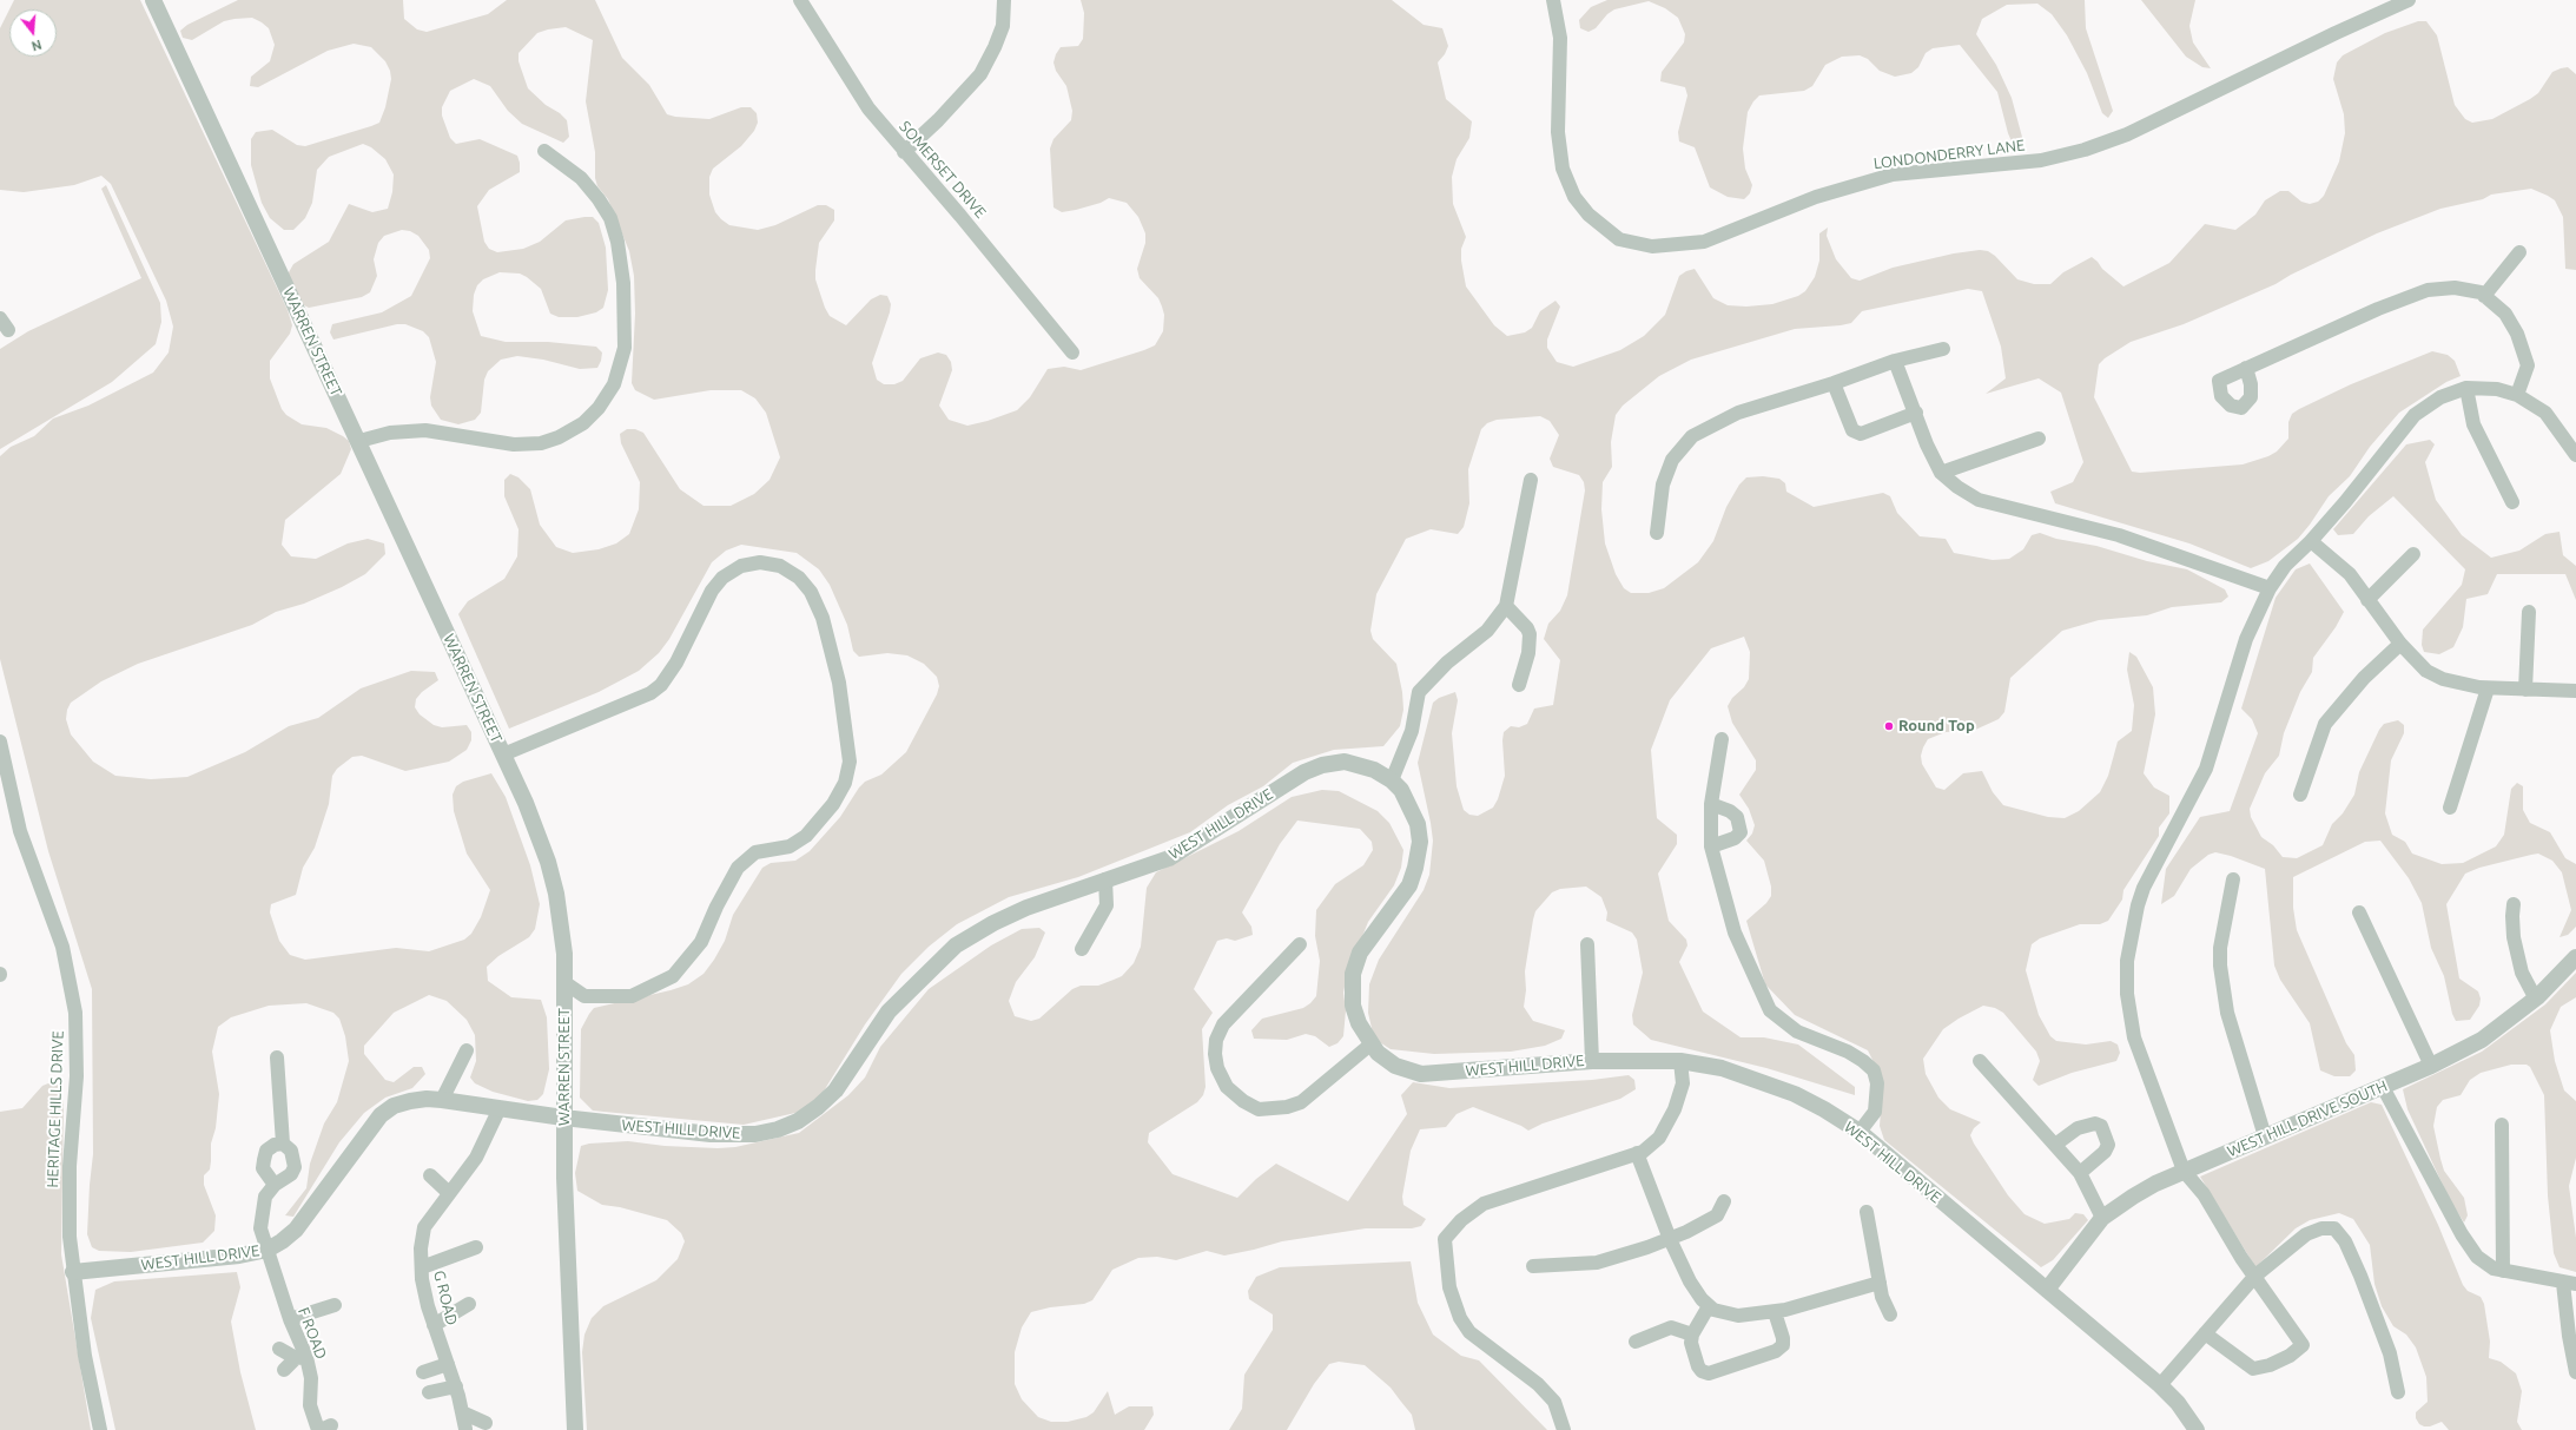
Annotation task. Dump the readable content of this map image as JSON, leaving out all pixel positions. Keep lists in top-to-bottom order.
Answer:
{
  "streets": {
    "street": [
      "LONDONDERRY LANE",
      "SOMERSET DRIVE",
      "WARREN STREET",
      "WEST HILL DRIVE",
      "HERITAGE HILLS DRIVE",
      "WEST HILL DRIVE SOUTH",
      "G ROAD",
      "F ROAD"
    ]
  },
  "crossings": [
    ["WARREN STREET", "WEST HILL DRIVE"],
    ["WEST HILL DRIVE", "HERITAGE HILLS DRIVE"],
    ["WEST HILL DRIVE", "WEST HILL DRIVE SOUTH"],
    ["WEST HILL DRIVE", "G ROAD"],
    ["WEST HILL DRIVE", "F ROAD"]
  ],
  "places": ["Round Top"],
  "north": "bottom"
}
